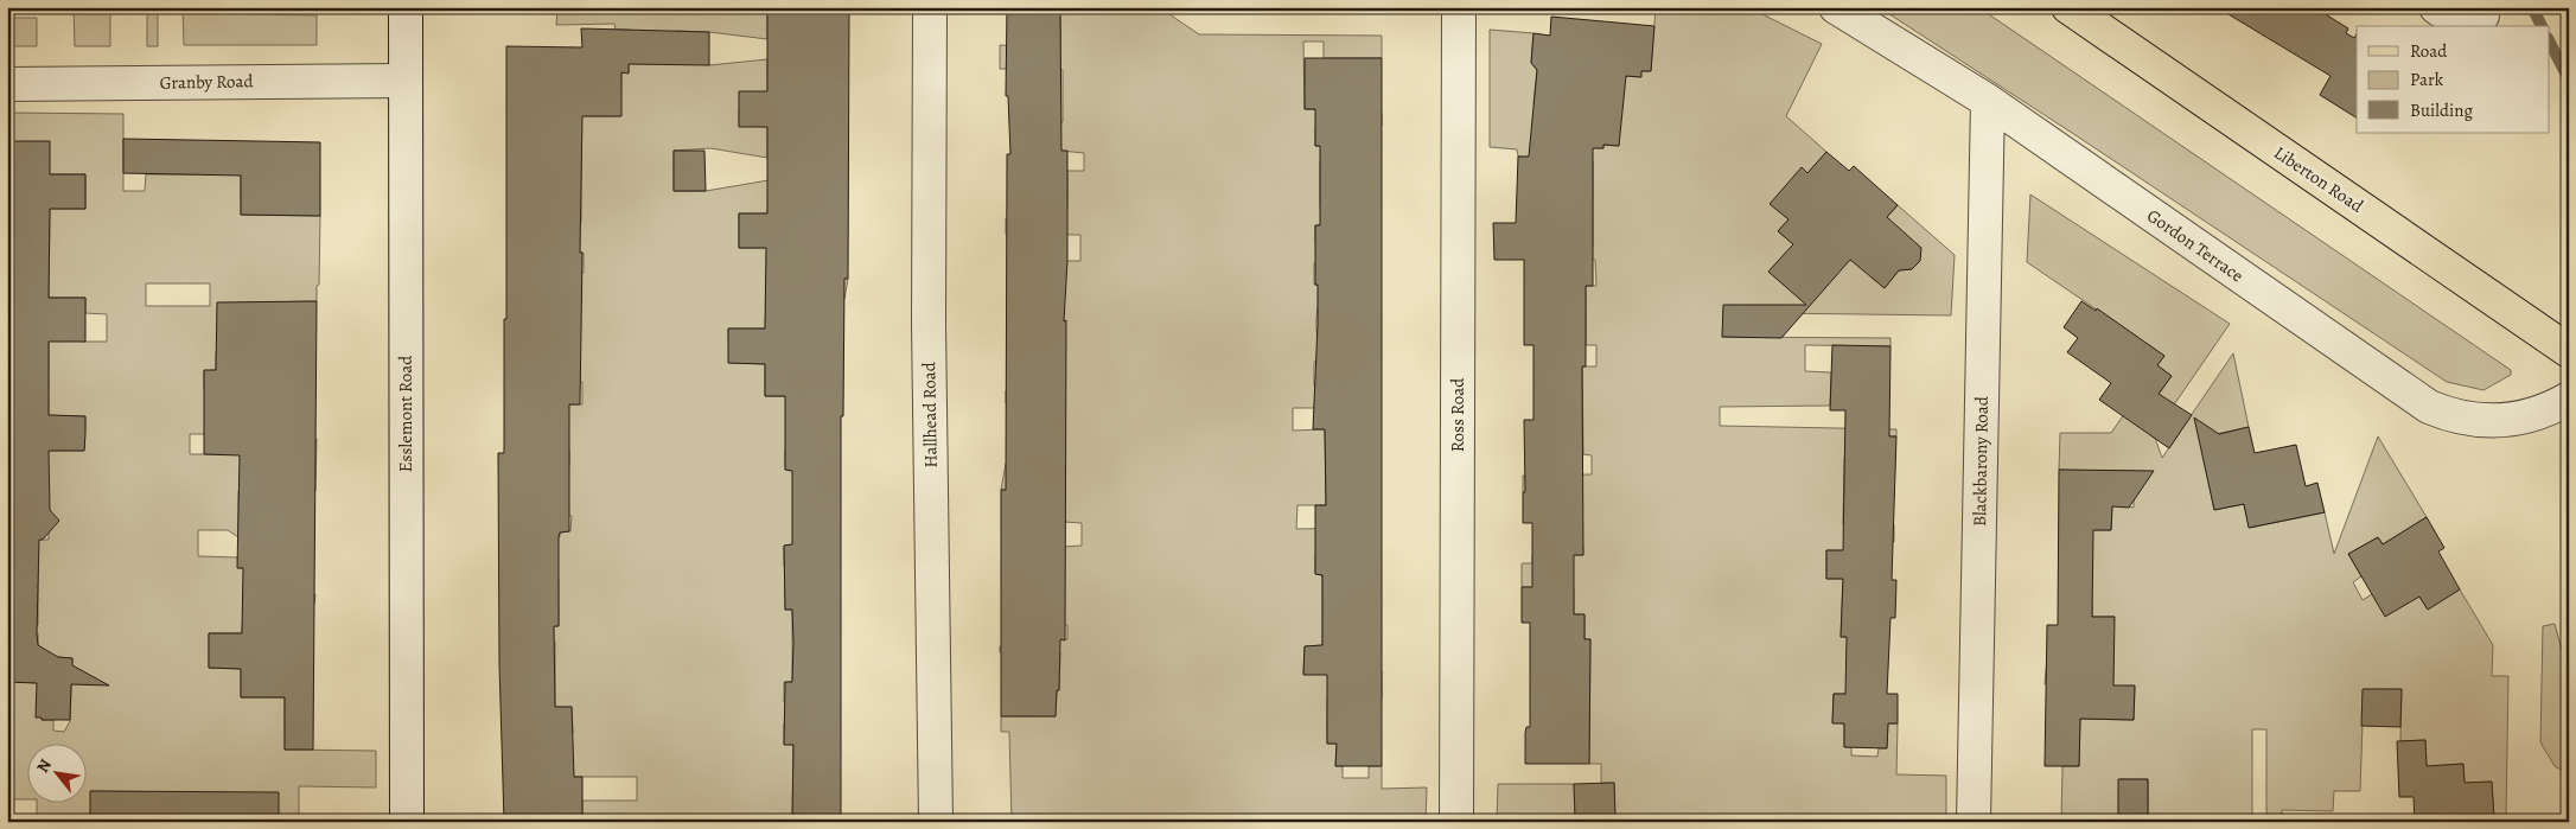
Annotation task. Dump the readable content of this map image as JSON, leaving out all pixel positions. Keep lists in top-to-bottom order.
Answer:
{
  "streets": {
    "main road": ["Liberton Road"],
    "street": [
      "Granby Road",
      "Gordon Terrace",
      "Esslemont Road",
      "Hallhead Road",
      "Ross Road",
      "Blackbarony Road"
    ]
  },
  "crossings": [
    ["Granby Road", "Esslemont Road"],
    ["Gordon Terrace", "Blackbarony Road"]
  ],
  "legend": ["Road", "Park", "Building"],
  "north": "top left"
}
